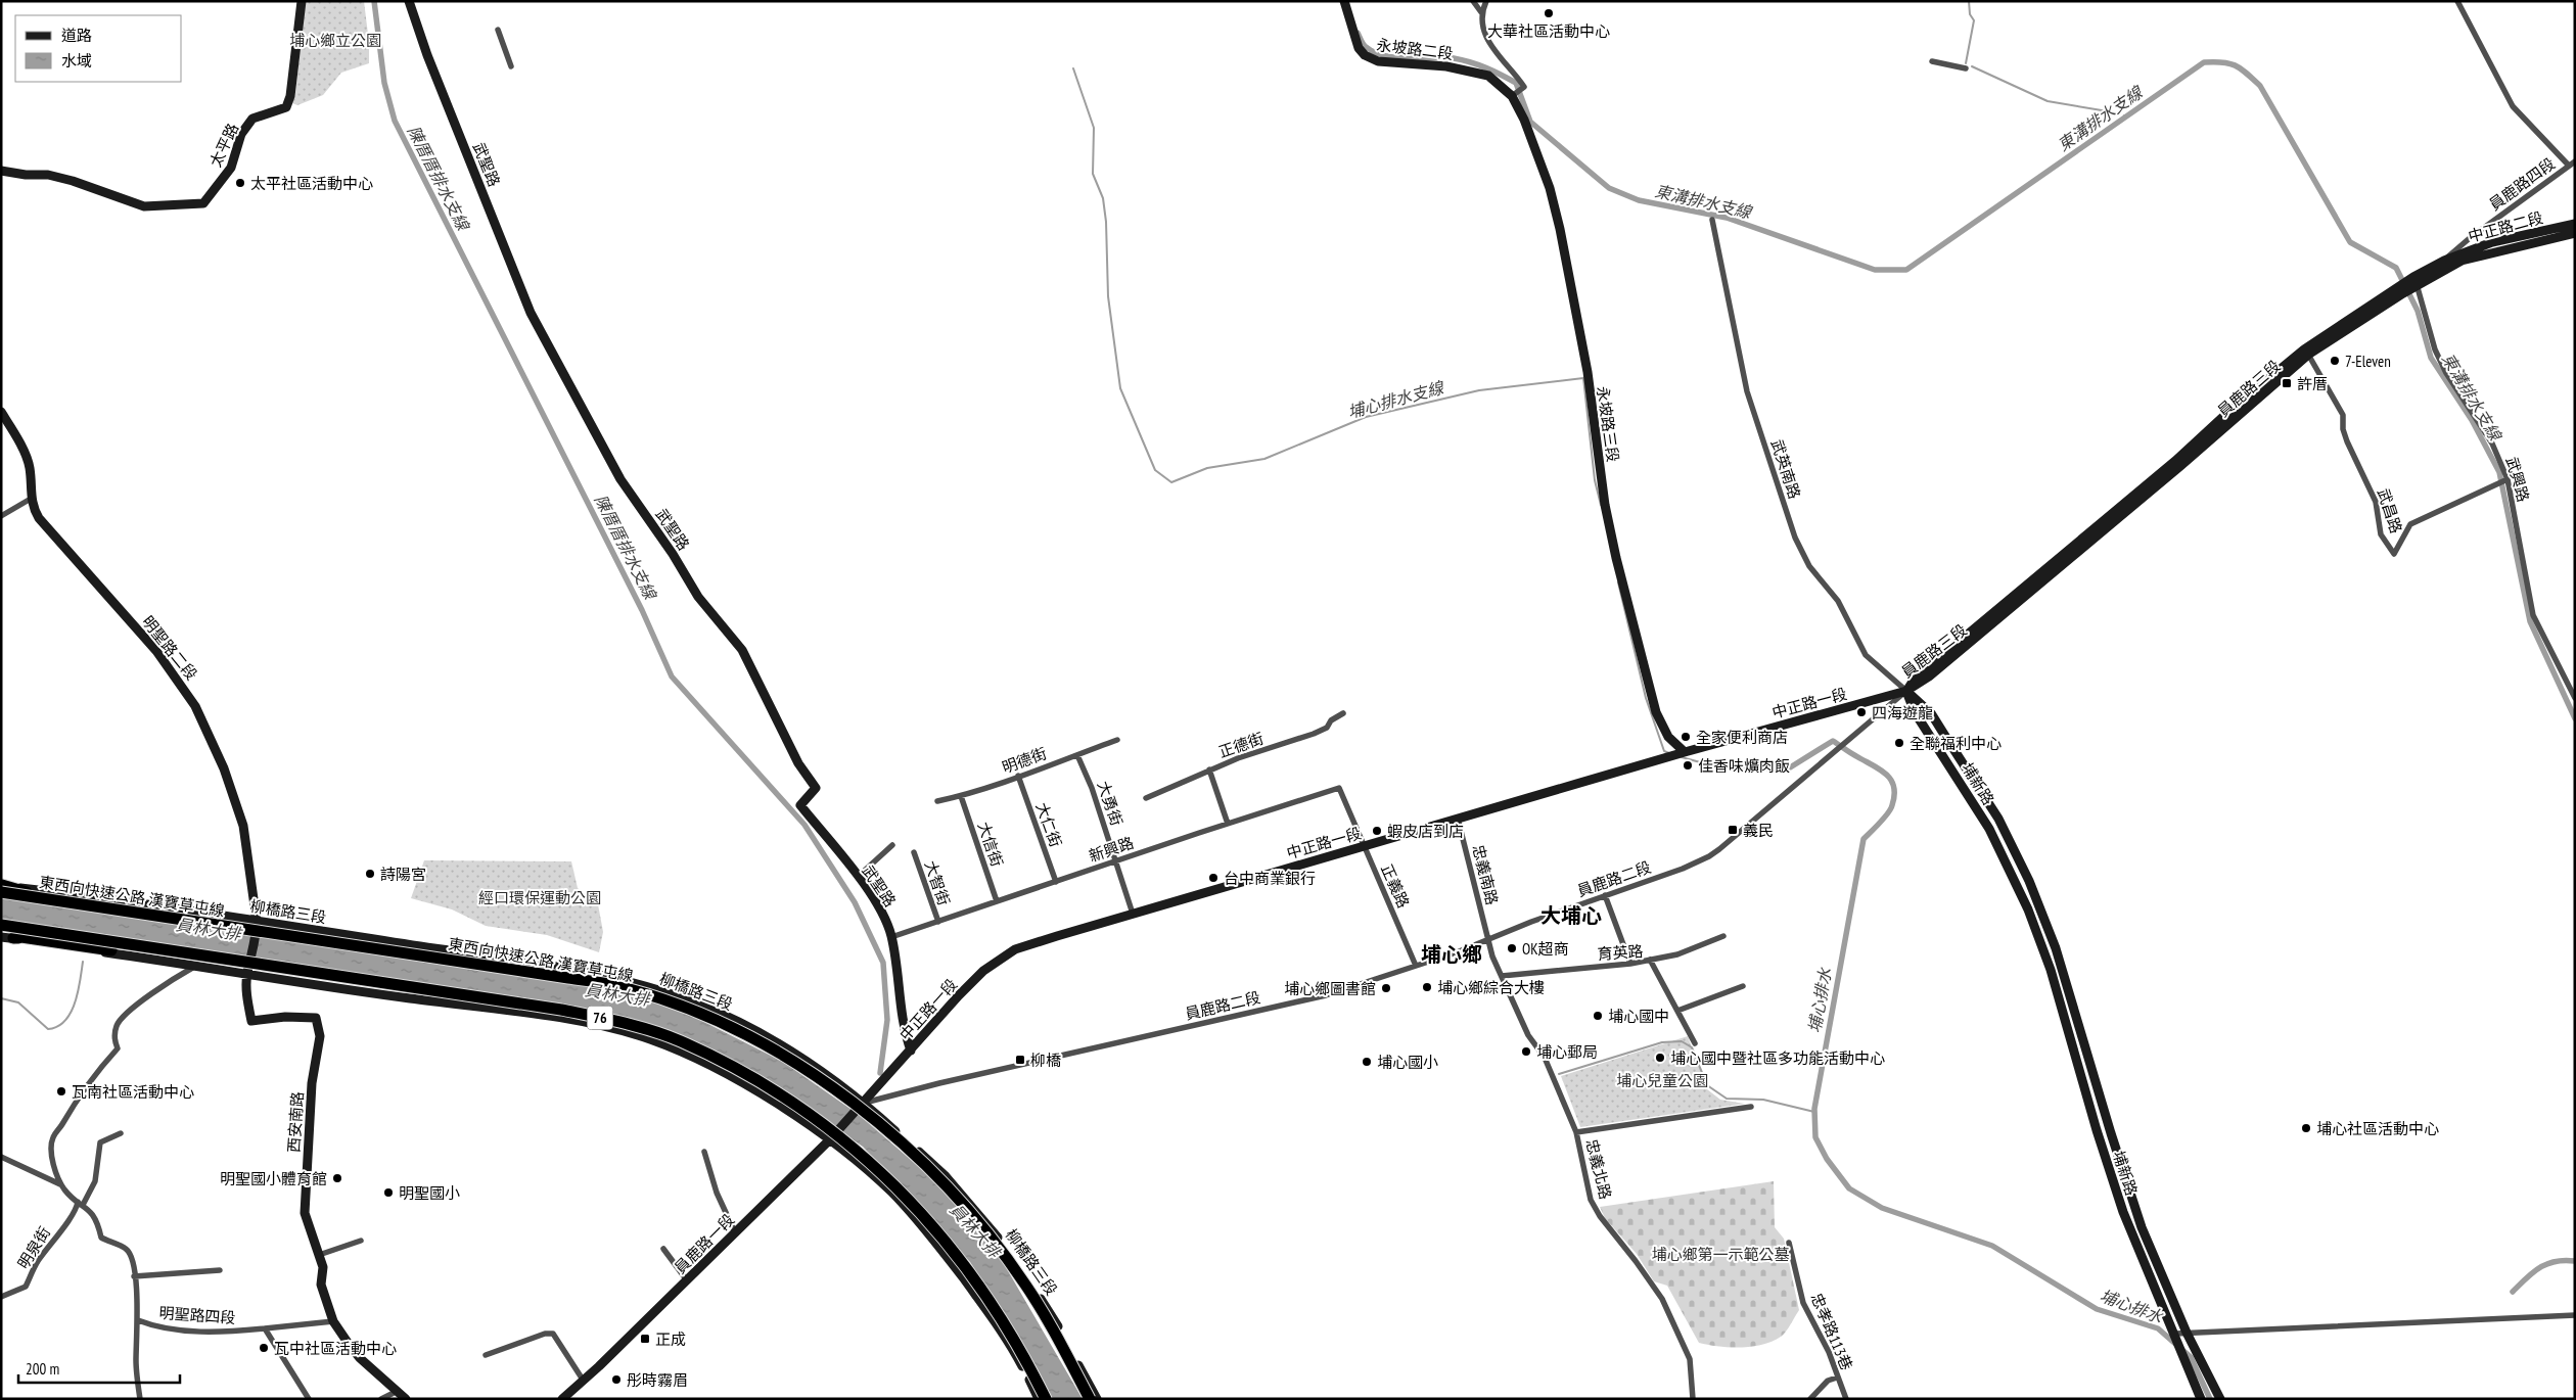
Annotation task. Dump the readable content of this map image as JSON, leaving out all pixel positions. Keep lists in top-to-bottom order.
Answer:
{
  "streets": {
    "highway": ["東西向快速公路 漢寶草屯線", "76"],
    "street": [
      "永坡路二段",
      "太平路",
      "武聖路",
      "員鹿路四段",
      "中正路二段",
      "員鹿路三段",
      "永坡路三段",
      "武英南路",
      "武興路",
      "武昌路",
      "明聖路二段",
      "中正路一段",
      "正德街",
      "明德街",
      "埔新路",
      "大勇街",
      "大仁街",
      "大信街",
      "新興路",
      "忠義南路",
      "員鹿路二段",
      "大智街",
      "正義路",
      "柳橋路三段",
      "育英路",
      "西安南路",
      "忠義北路",
      "員鹿路一段",
      "明泉街",
      "明聖路四段",
      "忠孝路113巷"
    ]
  },
  "crossings": [
    ["永坡路二段", "永坡路三段"],
    ["武聖路", "中正路一段"],
    ["武聖路", "新興路"],
    ["員鹿路四段", "中正路二段"],
    ["員鹿路四段", "員鹿路三段"],
    ["中正路二段", "員鹿路三段"],
    ["員鹿路三段", "武英南路"],
    ["員鹿路三段", "武興路"],
    ["員鹿路三段", "武昌路"],
    ["員鹿路三段", "中正路一段"],
    ["員鹿路三段", "埔新路"],
    ["員鹿路三段", "員鹿路二段"],
    ["永坡路三段", "中正路一段"],
    ["武英南路", "中正路一段"],
    ["武英南路", "埔新路"],
    ["武英南路", "員鹿路二段"],
    ["武興路", "武昌路"],
    ["明聖路二段", "柳橋路三段"],
    ["明聖路二段", "西安南路"],
    ["中正路一段", "埔新路"],
    ["中正路一段", "大勇街"],
    ["中正路一段", "忠義南路"],
    ["中正路一段", "員鹿路二段"],
    ["中正路一段", "正義路"],
    ["中正路一段", "柳橋路三段"],
    ["中正路一段", "員鹿路一段"],
    ["明德街", "大勇街"],
    ["明德街", "大仁街"],
    ["明德街", "大信街"],
    ["埔新路", "員鹿路二段"],
    ["大勇街", "新興路"],
    ["大仁街", "新興路"],
    ["大信街", "新興路"],
    ["新興路", "大智街"],
    ["新興路", "正義路"],
    ["忠義南路", "員鹿路二段"],
    ["忠義南路", "忠義北路"],
    ["員鹿路二段", "正義路"],
    ["員鹿路二段", "柳橋路三段"],
    ["員鹿路二段", "忠義北路"],
    ["東西向快速公路 漢寶草屯線", "柳橋路三段"],
    ["育英路", "忠義北路"],
    ["西安南路", "明聖路四段"]
  ],
  "districts": ["大埔心", "埔心鄉"],
  "water": [
    "東溝排水支線",
    "陳厝厝排水支線",
    "埔心排水支線",
    "員林大排",
    "埔心排水"
  ],
  "parks": [
    "埔心鄉立公園",
    "經口環保運動公園",
    "埔心兒童公園",
    "埔心鄉第一示範公墓"
  ],
  "places": {
    "other": [
      "大華社區活動中心",
      "太平社區活動中心",
      "7-Eleven",
      "四海遊龍",
      "全家便利商店",
      "全聯福利中心",
      "佳香味爌肉飯",
      "蝦皮店到店",
      "詩陽宮",
      "台中商業銀行",
      "OK超商",
      "埔心鄉綜合大樓",
      "埔心鄉圖書館",
      "埔心國中",
      "埔心郵局",
      "埔心國中暨社區多功能活動中心",
      "埔心國小",
      "瓦南社區活動中心",
      "埔心社區活動中心",
      "明聖國小體育館",
      "明聖國小",
      "瓦中社區活動中心",
      "彤時霧眉"
    ],
    "transit": [
      "許厝",
      "義民",
      "柳橋",
      "正成"
    ]
  },
  "legend": ["道路", "水域"],
  "scale_bar": "200 m"
}
